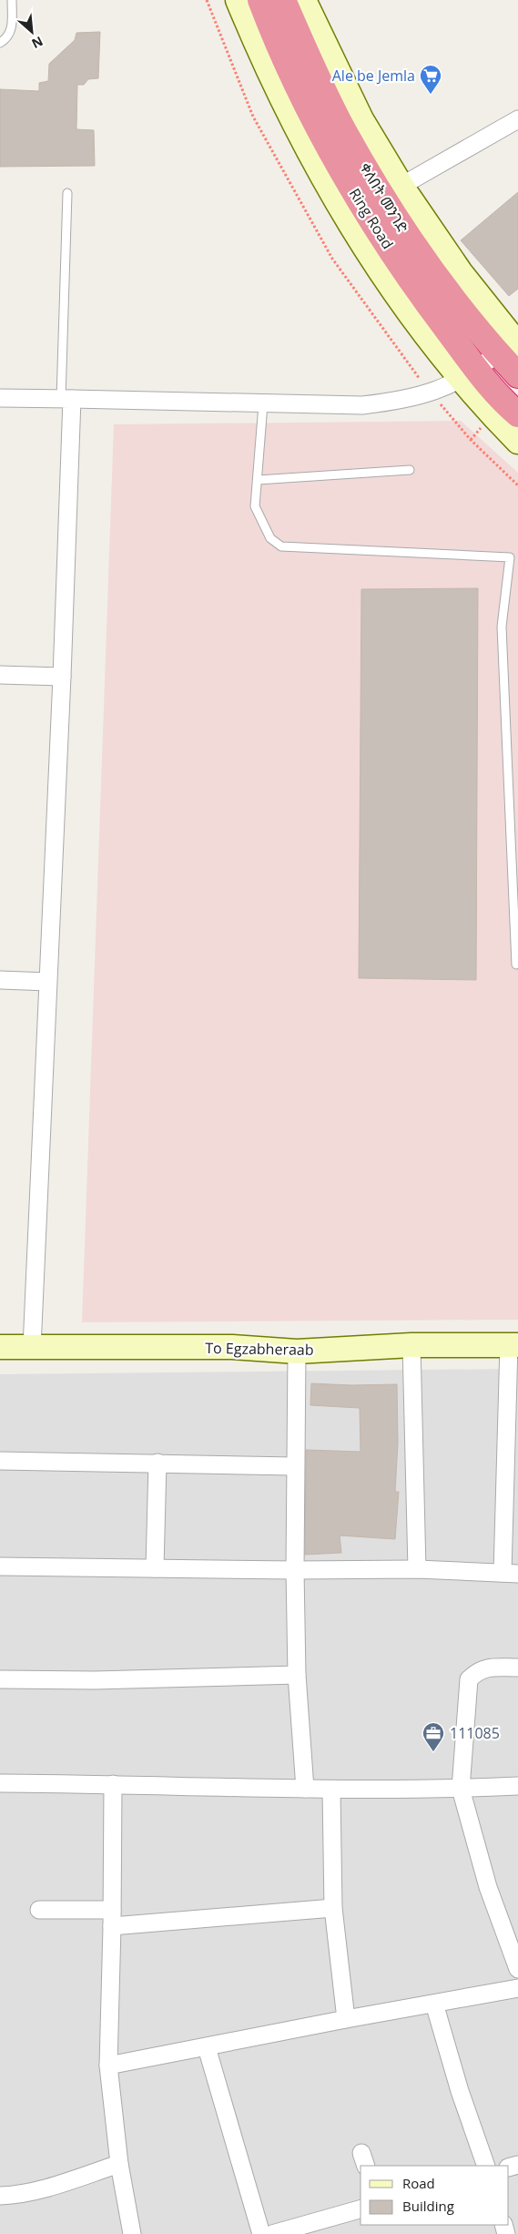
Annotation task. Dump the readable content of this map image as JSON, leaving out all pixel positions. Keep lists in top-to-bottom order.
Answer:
{
  "streets": {
    "highway": ["ቀለበት መንገድ", "Ring Road"],
    "street": ["To Egzabheraab"]
  },
  "places": {
    "supermarket": ["Ale be Jemla"],
    "office": ["111085"]
  },
  "legend": ["Road", "Building"],
  "north": "bottom right"
}
